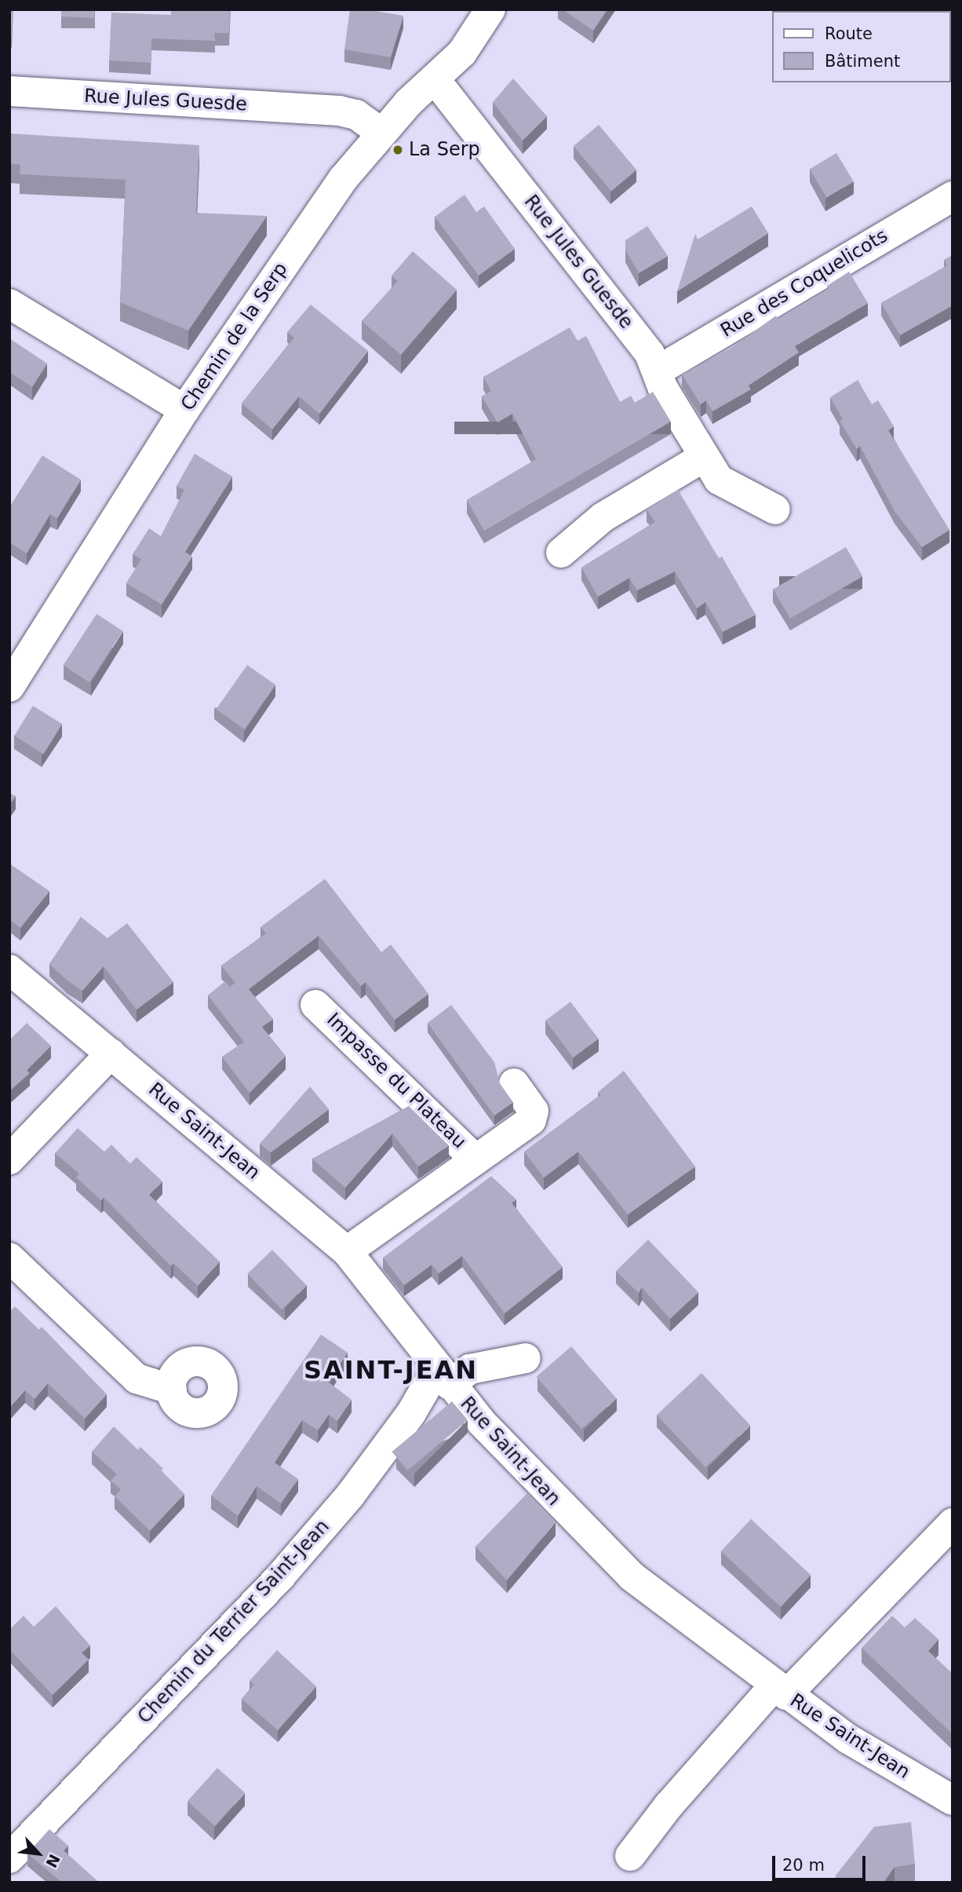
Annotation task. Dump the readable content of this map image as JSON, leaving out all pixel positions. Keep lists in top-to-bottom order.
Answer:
{
  "streets": {
    "street": [
      "Rue Jules Guesde",
      "Rue des Coquelicots",
      "Chemin de la Serp",
      "Impasse du Plateau",
      "Rue Saint-Jean",
      "Chemin du Terrier Saint-Jean"
    ]
  },
  "crossings": [
    ["Rue Jules Guesde", "Rue des Coquelicots"],
    ["Rue Jules Guesde", "Chemin de la Serp"],
    ["Impasse du Plateau", "Rue Saint-Jean"],
    ["Rue Saint-Jean", "Chemin du Terrier Saint-Jean"]
  ],
  "districts": ["SAINT-JEAN"],
  "places": ["La Serp"],
  "legend": ["Route", "Bâtiment"],
  "scale_bar": "20 m",
  "north": "bottom right"
}
